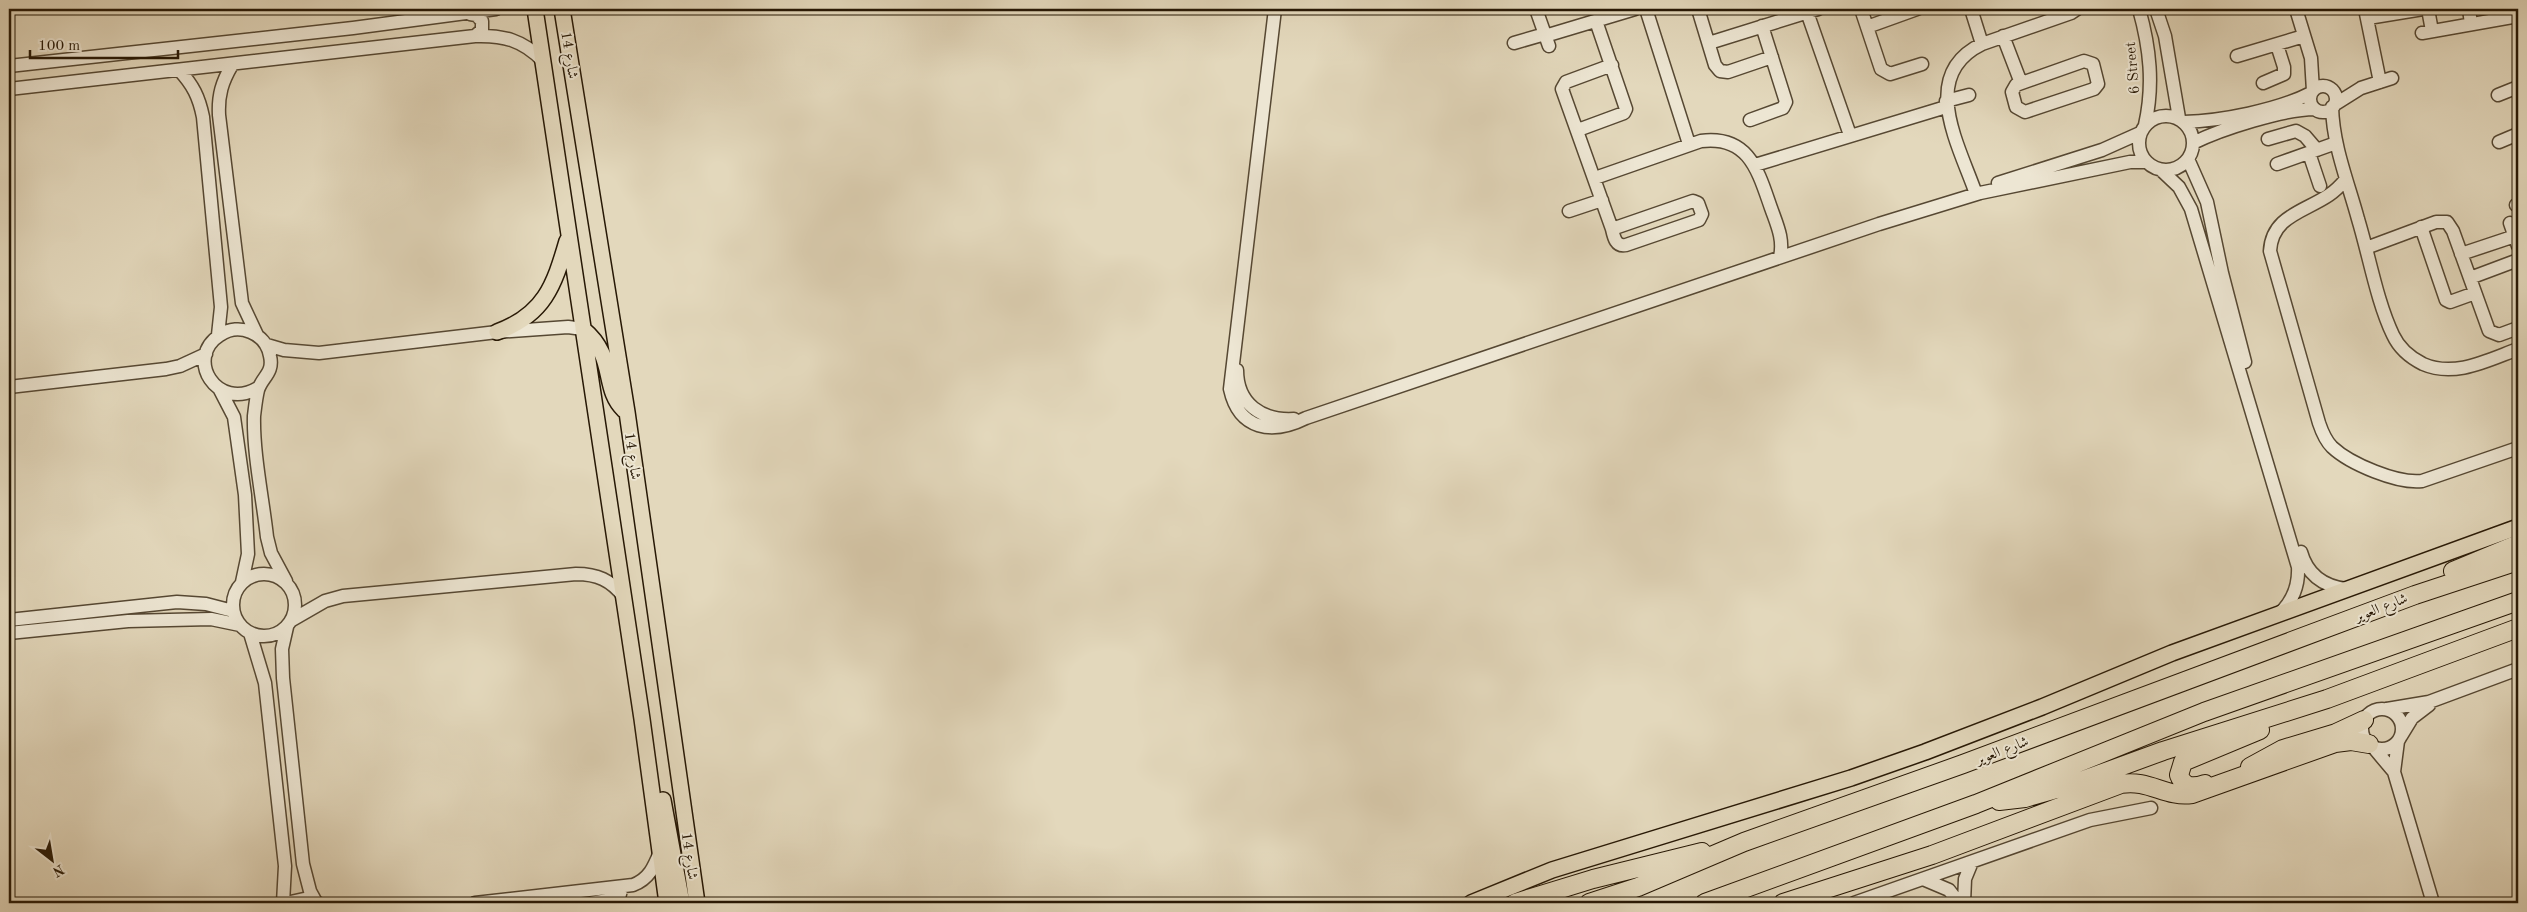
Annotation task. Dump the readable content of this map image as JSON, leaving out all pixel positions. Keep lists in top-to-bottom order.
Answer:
{
  "streets": {
    "highway": ["شارع العوير"],
    "main road": ["شارع 14"],
    "street": ["6 Street"]
  },
  "scale_bar": "100 m",
  "north": "bottom right"
}
